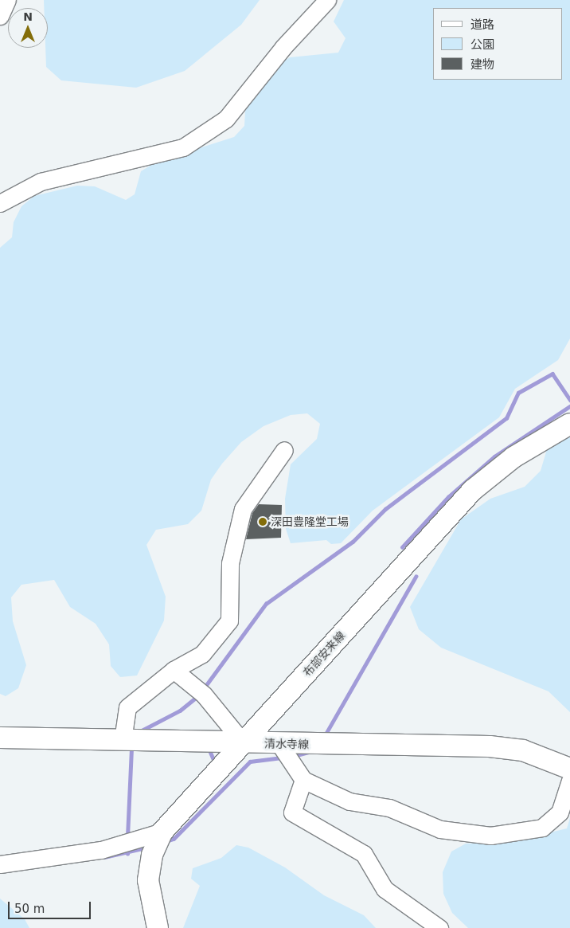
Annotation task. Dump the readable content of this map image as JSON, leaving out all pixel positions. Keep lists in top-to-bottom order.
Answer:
{
  "streets": {
    "main road": ["布部安来線", "清水寺線"]
  },
  "crossings": [
    ["布部安来線", "清水寺線"]
  ],
  "places": ["深田豊隆堂工場"],
  "legend": ["道路", "公園", "建物"],
  "scale_bar": "50 m",
  "north": "top"
}
